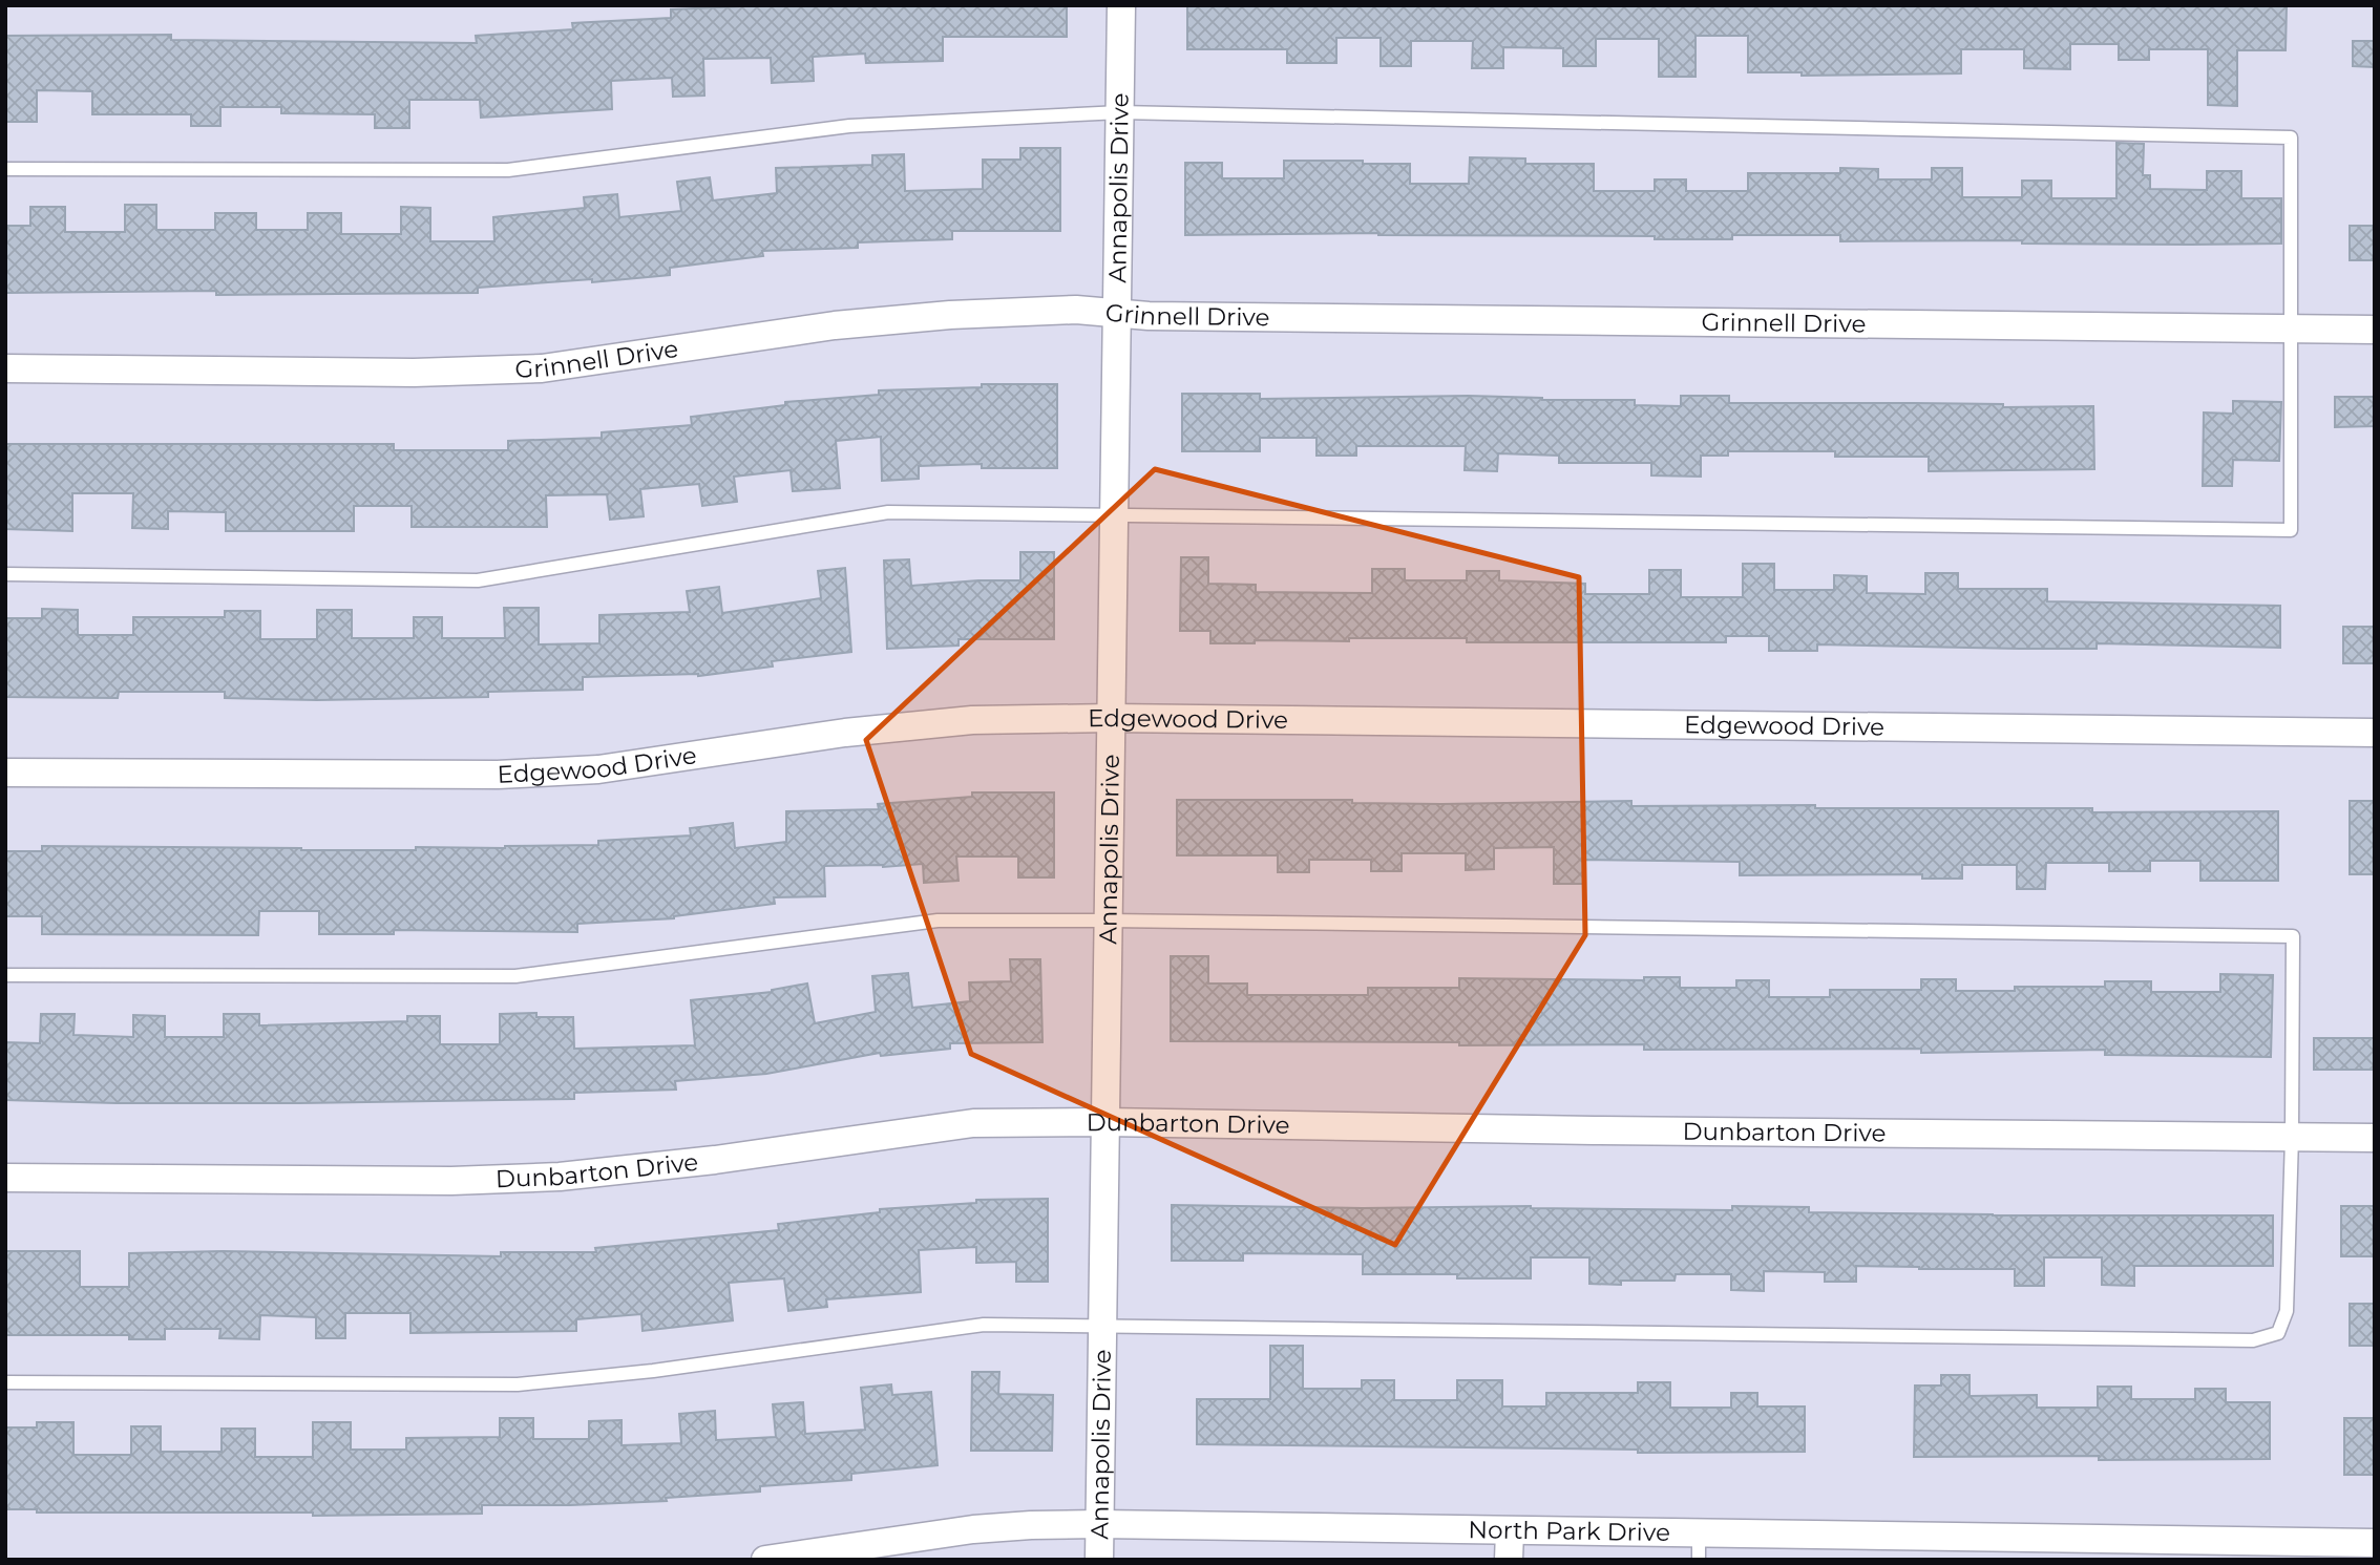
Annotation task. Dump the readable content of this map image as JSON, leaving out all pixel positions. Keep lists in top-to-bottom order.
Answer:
{
  "streets": {
    "street": [
      "Annapolis Drive",
      "Grinnell Drive",
      "Edgewood Drive",
      "Dunbarton Drive",
      "North Park Drive"
    ]
  },
  "crossings": [
    ["Annapolis Drive", "Grinnell Drive"],
    ["Annapolis Drive", "Edgewood Drive"],
    ["Annapolis Drive", "Dunbarton Drive"],
    ["Annapolis Drive", "North Park Drive"]
  ]
}
